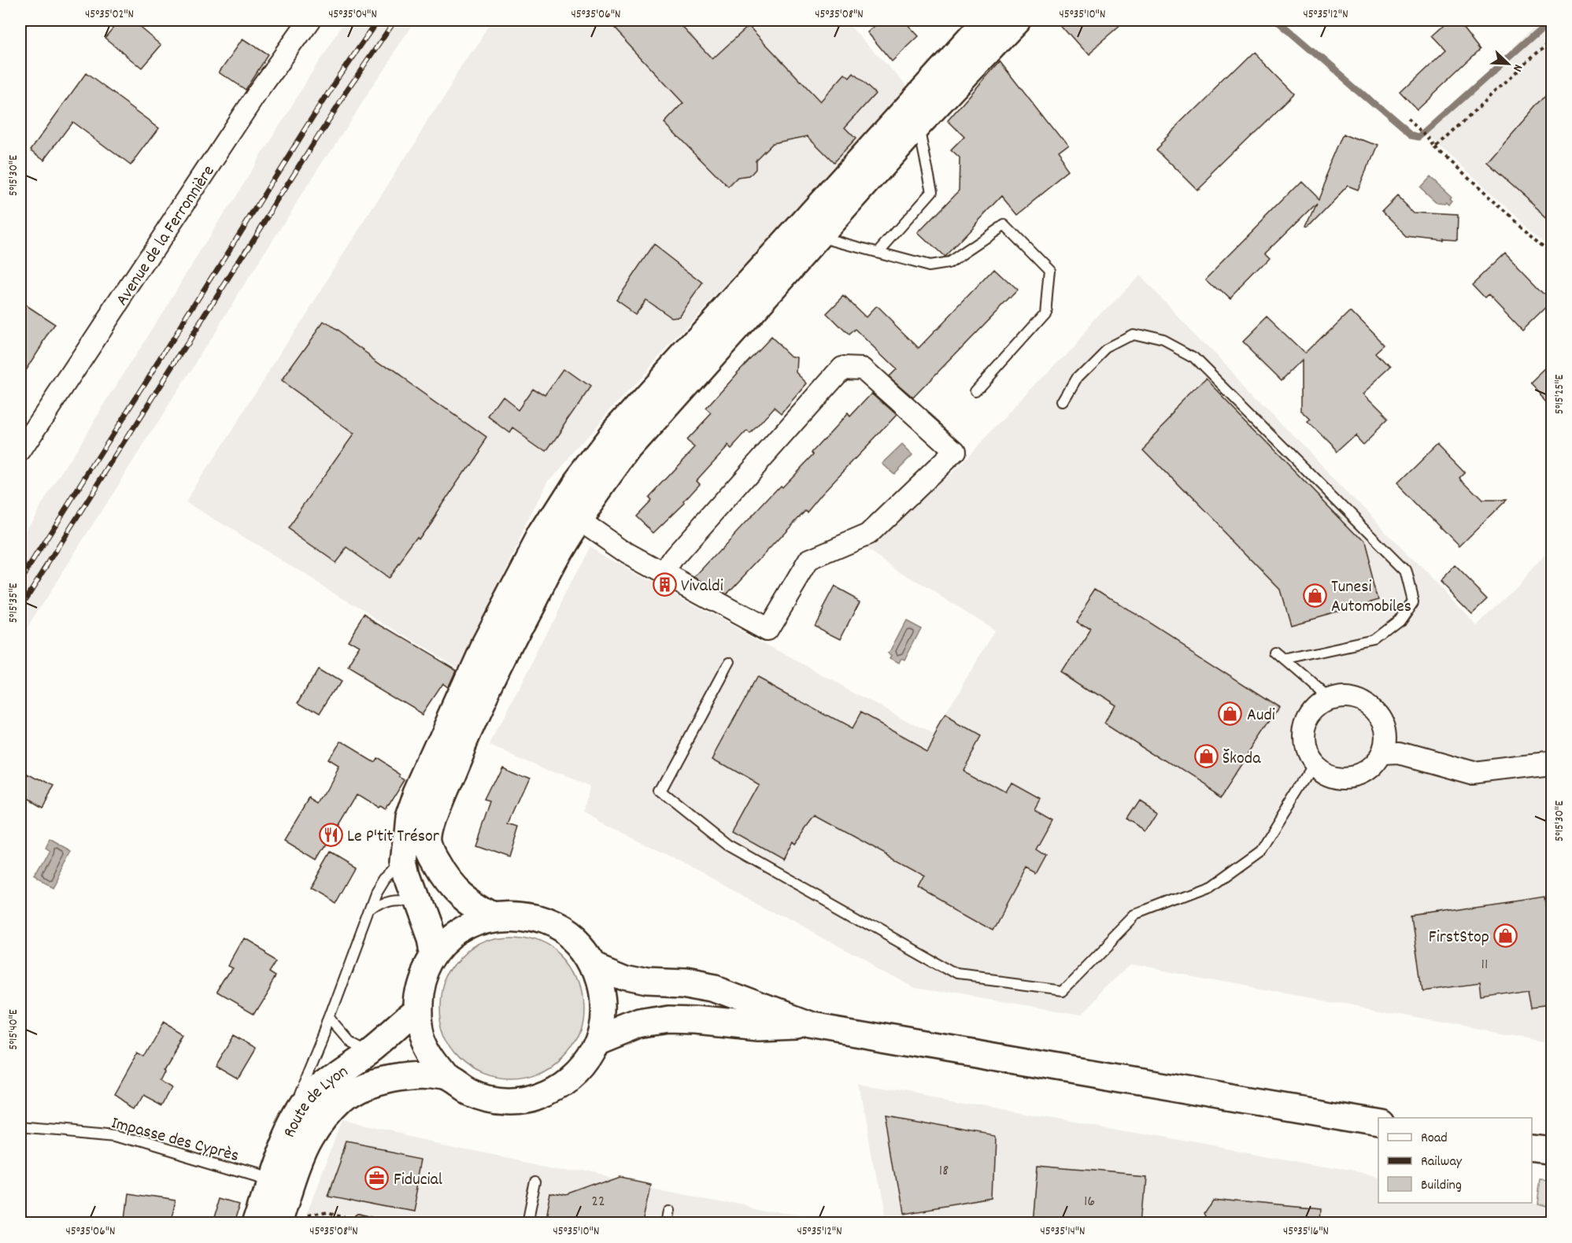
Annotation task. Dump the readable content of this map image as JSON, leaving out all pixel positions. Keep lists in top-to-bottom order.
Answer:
{
  "streets": {
    "main road": ["Route de Lyon"],
    "street": ["Avenue de la Ferronnière"],
    "lane": ["Impasse des Cyprès"]
  },
  "crossings": [
    ["Route de Lyon", "Impasse des Cyprès"]
  ],
  "places": {
    "building": ["Vivaldi"],
    "shop": [
      "Tunesi Automobiles",
      "Audi",
      "Škoda",
      "FirstStop"
    ],
    "restaurant": ["Le P'tit Trésor"],
    "office": ["Fiducial"]
  },
  "house_numbers": [
    "11",
    "18",
    "22",
    "16"
  ],
  "legend": ["Road", "Railway", "Building"],
  "north": "bottom right",
  "coordinates": [
    "45°35'02\"N",
    "45°35'04\"N",
    "45°35'06\"N",
    "45°35'08\"N",
    "45°35'10\"N",
    "45°35'12\"N",
    "5°15'30\"E",
    "5°15'25\"E",
    "5°15'35\"E",
    "5°15'40\"E",
    "45°35'14\"N",
    "45°35'16\"N"
  ]
}
